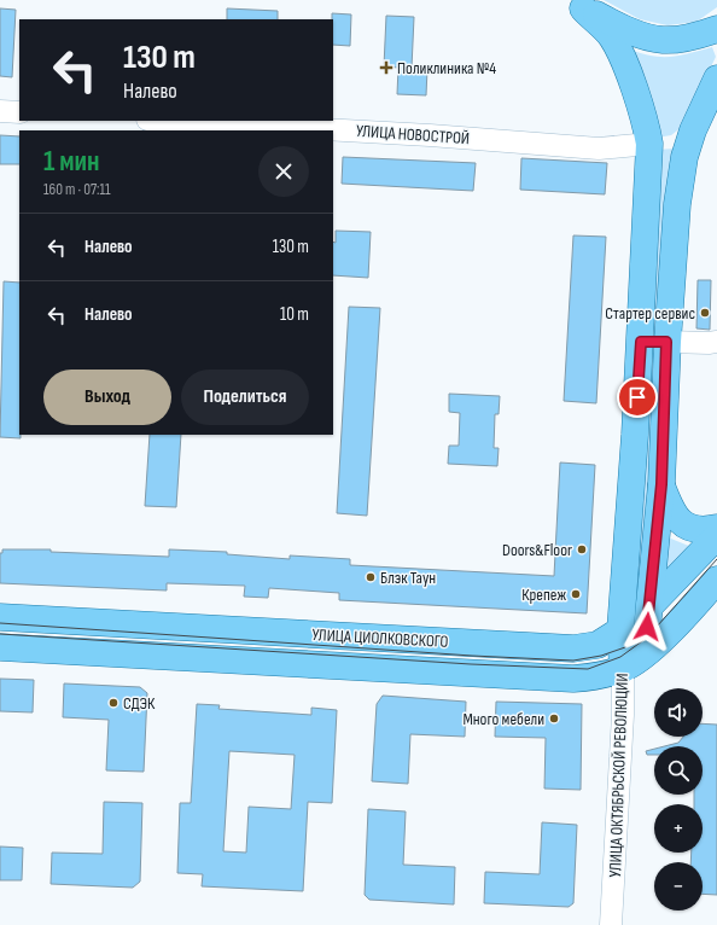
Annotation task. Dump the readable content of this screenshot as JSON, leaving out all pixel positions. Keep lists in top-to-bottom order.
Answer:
{
  "streets": {
    "main road": ["УЛИЦА ЦИОЛКОВСКОГО", "УЛИЦА ОКТЯБРЬСКОЙ РЕВОЛЮЦИИ"],
    "street": ["УЛИЦА НОВОСТРОЙ"]
  },
  "crossings": [
    ["УЛИЦА НОВОСТРОЙ", "УЛИЦА ОКТЯБРЬСКОЙ РЕВОЛЮЦИИ"],
    ["УЛИЦА ЦИОЛКОВСКОГО", "УЛИЦА ОКТЯБРЬСКОЙ РЕВОЛЮЦИИ"]
  ],
  "places": {
    "health": ["Поликлиника №4"],
    "other": [
      "Стартер сервис",
      "Doors&Floor",
      "Блэк Таун",
      "Крепеж",
      "СДЭК",
      "Много мебели"
    ]
  },
  "page": {
    "turn": ["130 m", "Налево"],
    "heading": ["1 мин", "160 m · 07:11"],
    "list": [
      {
        "name": "Налево",
        "value": "130 m"
      },
      {
        "name": "Налево",
        "value": "10 m"
      }
    ],
    "buttons": ["Выход", "Поделиться"],
    "map_buttons": ["+", "−"]
  }
}
